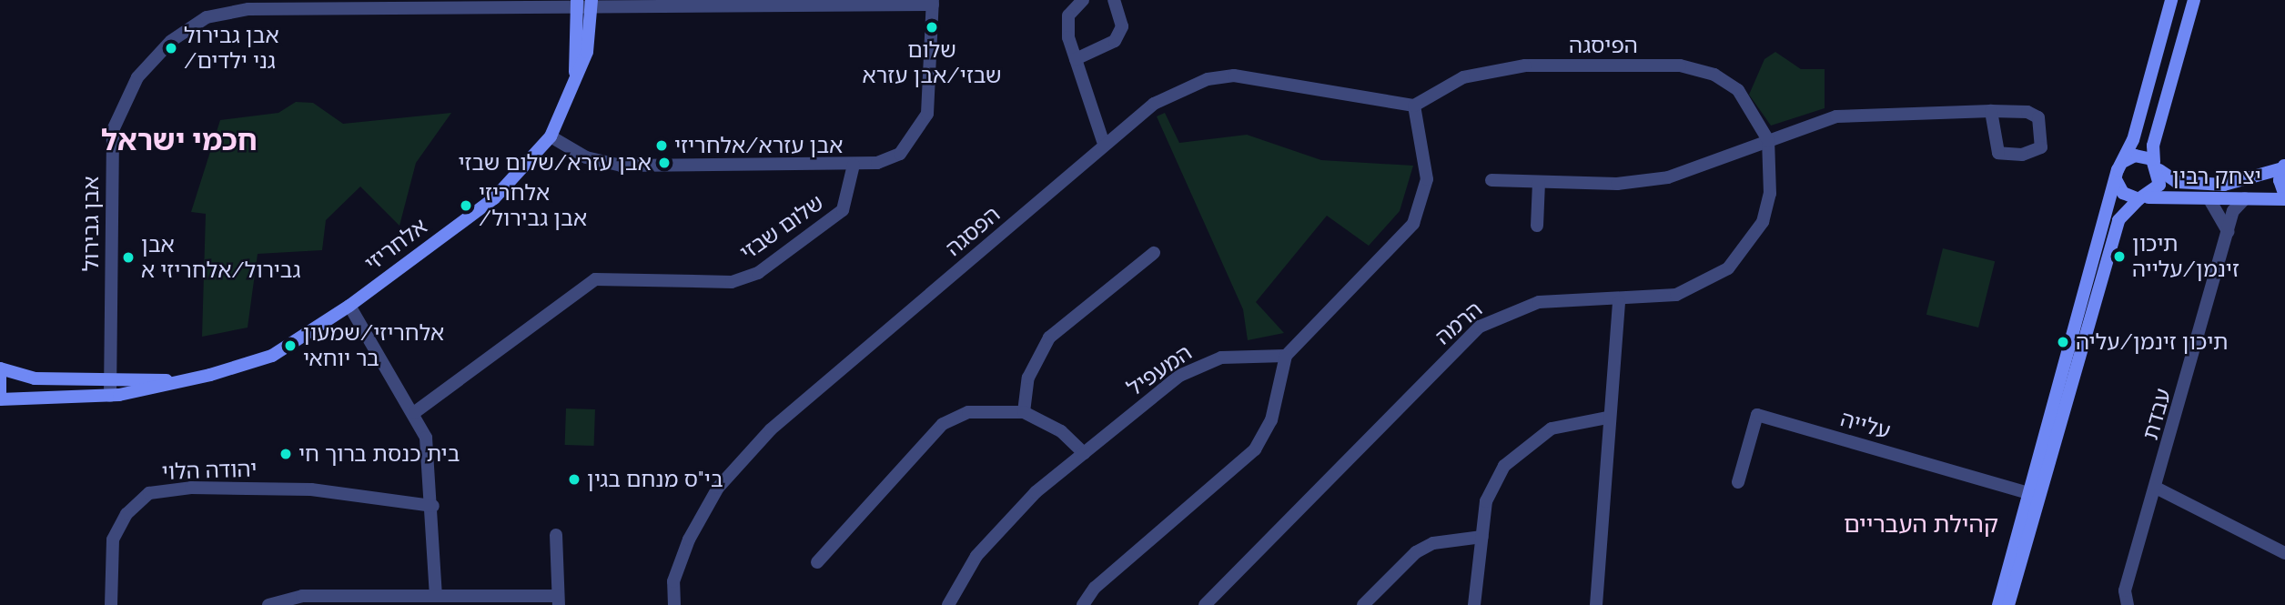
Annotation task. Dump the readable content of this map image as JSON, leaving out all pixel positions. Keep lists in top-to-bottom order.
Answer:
{
  "streets": {
    "main road": ["יצחק רבין", "אלחריזי"],
    "street": [
      "הפיסגה",
      "אבן גבירול",
      "שלום שבזי",
      "הפסגה",
      "הרמה",
      "המעפיל",
      "עבדת",
      "עלייה",
      "יהודה הלוי"
    ]
  },
  "crossings": [
    ["הפיסגה", "הפסגה"],
    ["הפיסגה", "הרמה"],
    ["יצחק רבין", "עבדת"],
    ["אבן גבירול", "אלחריזי"]
  ],
  "districts": ["חכמי ישראל", "קהילת העבריים"],
  "places": [
    "שלום שבזי/אבן עזרא",
    "אבן גבירול /גני ילדים",
    "אבן עזרא/אלחריזי",
    "אבן עזרא/שלום שבזי",
    "אלחריזי /אבן גבירול",
    "תיכון זינמן/עלייה",
    "אבן גבירול/אלחריזי א",
    "תיכון זינמן/עליה",
    "אלחריזי/שמעון בר יוחאי",
    "בית כנסת ברוך חי",
    "בי\"ס מנחם בגין"
  ]
}
